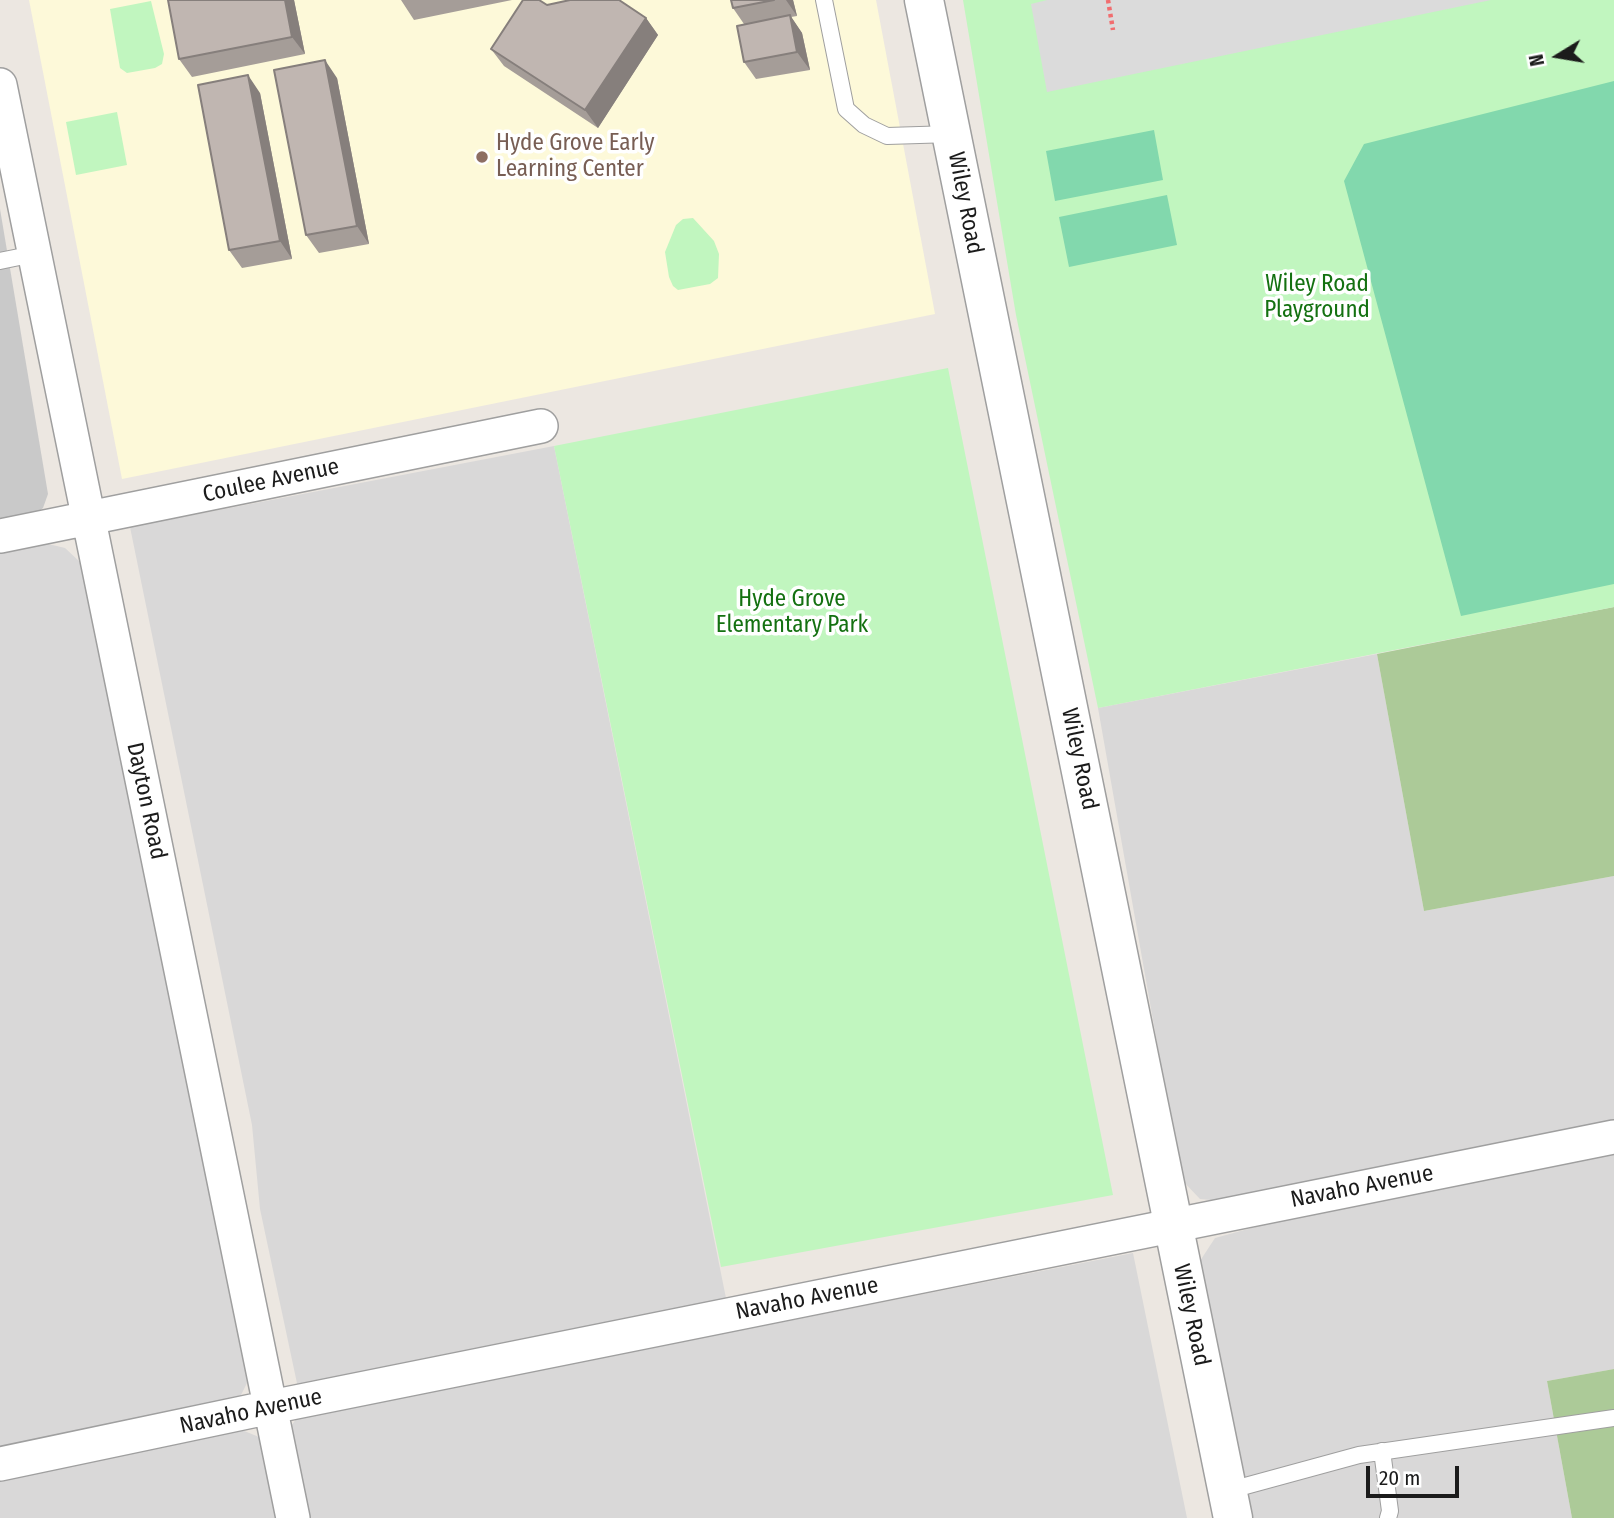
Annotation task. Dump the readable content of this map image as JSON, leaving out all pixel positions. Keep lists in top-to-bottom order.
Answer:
{
  "streets": {
    "street": [
      "Wiley Road",
      "Coulee Avenue",
      "Dayton Road",
      "Navaho Avenue"
    ]
  },
  "crossings": [
    ["Wiley Road", "Navaho Avenue"],
    ["Coulee Avenue", "Dayton Road"],
    ["Dayton Road", "Navaho Avenue"]
  ],
  "parks": ["Wiley Road Playground", "Hyde Grove Elementary Park"],
  "places": ["Hyde Grove Early Learning Center"],
  "scale_bar": "20 m",
  "north": "left"
}
